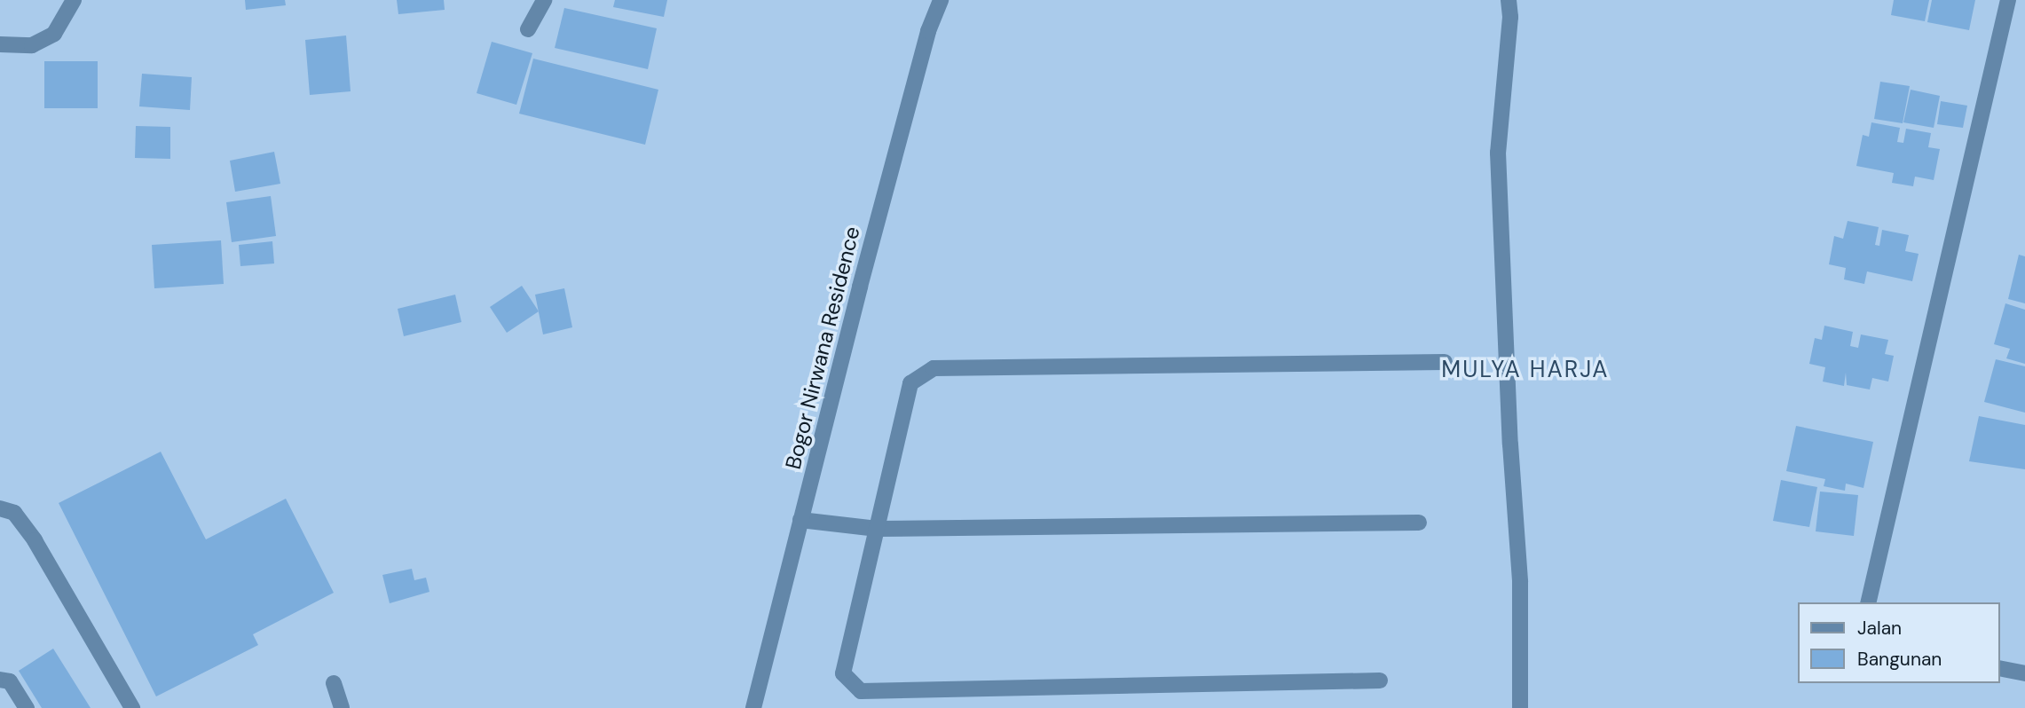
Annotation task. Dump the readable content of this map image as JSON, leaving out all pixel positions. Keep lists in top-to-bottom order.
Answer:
{
  "streets": {
    "street": ["Bogor Nirwana Residence"]
  },
  "districts": ["MULYA HARJA"],
  "legend": ["Jalan", "Bangunan"]
}
